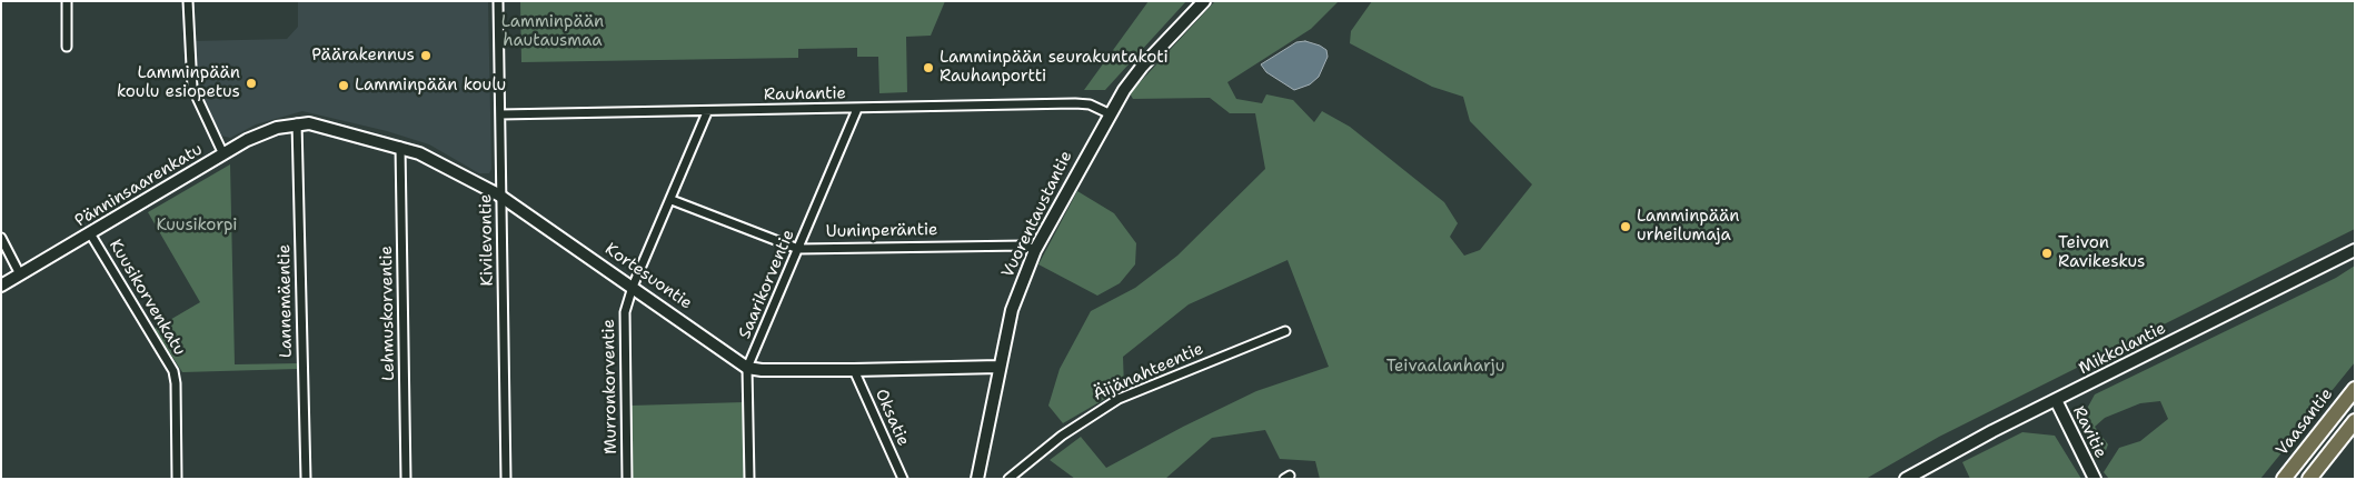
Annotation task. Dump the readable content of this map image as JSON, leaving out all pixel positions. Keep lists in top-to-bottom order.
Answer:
{
  "streets": {
    "highway": ["Vaasantie"],
    "main road": [
      "Pänninsaarenkatu",
      "Vuorentaustantie",
      "Kortesuontie",
      "Mikkolantie",
      "Ravitie"
    ],
    "street": [
      "Rauhantie",
      "Uuninperäntie",
      "Kivilevontie",
      "Saarikorventie",
      "Kuusikorvenkatu",
      "Lannemäentie",
      "Lehmuskorventie",
      "Äijänahteentie",
      "Murronkorventie",
      "Oksatie"
    ]
  },
  "crossings": [
    ["Rauhantie", "Vuorentaustantie"],
    ["Rauhantie", "Kivilevontie"],
    ["Rauhantie", "Saarikorventie"],
    ["Rauhantie", "Murronkorventie"],
    ["Pänninsaarenkatu", "Kortesuontie"],
    ["Pänninsaarenkatu", "Kuusikorvenkatu"],
    ["Pänninsaarenkatu", "Lannemäentie"],
    ["Vuorentaustantie", "Uuninperäntie"],
    ["Vuorentaustantie", "Kortesuontie"],
    ["Uuninperäntie", "Saarikorventie"],
    ["Uuninperäntie", "Murronkorventie"],
    ["Kivilevontie", "Kortesuontie"],
    ["Kortesuontie", "Saarikorventie"],
    ["Kortesuontie", "Lannemäentie"],
    ["Kortesuontie", "Lehmuskorventie"],
    ["Kortesuontie", "Murronkorventie"],
    ["Kortesuontie", "Oksatie"],
    ["Mikkolantie", "Ravitie"]
  ],
  "parks": ["Lamminpään hautausmaa", "Kuusikorpi", "Teivaalanharju"],
  "places": [
    "Päärakennus",
    "Lamminpään seurakuntakoti Rauhanportti",
    "Lamminpään koulu esiopetus",
    "Lamminpään koulu",
    "Lamminpään urheilumaja",
    "Teivon Ravikeskus"
  ]
}
